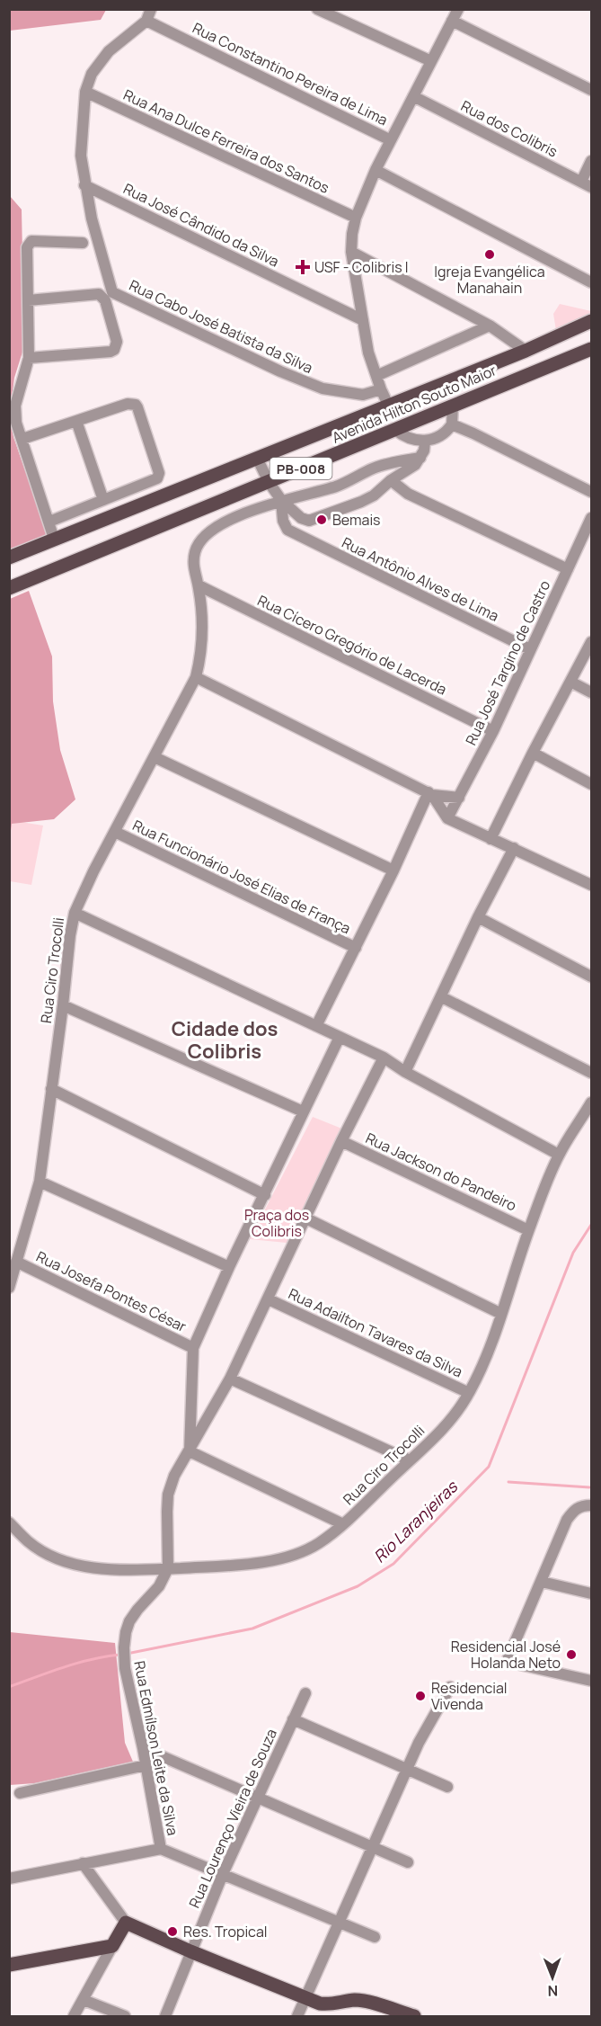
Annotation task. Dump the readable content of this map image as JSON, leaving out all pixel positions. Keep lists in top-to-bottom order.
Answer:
{
  "streets": {
    "main road": ["Avenida Hilton Souto Maior", "PB-008"],
    "street": [
      "Rua Constantino Pereira de Lima",
      "Rua dos Colibris",
      "Rua Ana Dulce Ferreira dos Santos",
      "Rua José Cândido da Silva",
      "Rua Cabo José Batista da Silva",
      "Rua Antônio Alves de Lima",
      "Rua Cícero Gregório de Lacerda",
      "Rua José Targino de Castro",
      "Rua Funcionário José Elias de França",
      "Rua Ciro Trocolli",
      "Rua Jackson do Pandeiro",
      "Rua Josefa Pontes César",
      "Rua Adailton Tavares da Silva",
      "Rua Edmílson Leite da Silva",
      "Rua Lourenço Vieira de Souza"
    ]
  },
  "crossings": [
    ["Rua José Cândido da Silva", "Rua Cabo José Batista da Silva"],
    ["Avenida Hilton Souto Maior", "Rua Antônio Alves de Lima"],
    ["Rua Antônio Alves de Lima", "Rua José Targino de Castro"],
    ["Rua Antônio Alves de Lima", "Rua Ciro Trocolli"],
    ["Rua Cícero Gregório de Lacerda", "Rua José Targino de Castro"],
    ["Rua Cícero Gregório de Lacerda", "Rua Ciro Trocolli"],
    ["Rua Funcionário José Elias de França", "Rua Ciro Trocolli"],
    ["Rua Ciro Trocolli", "Rua Jackson do Pandeiro"],
    ["Rua Ciro Trocolli", "Rua Josefa Pontes César"],
    ["Rua Ciro Trocolli", "Rua Adailton Tavares da Silva"],
    ["Rua Ciro Trocolli", "Rua Edmílson Leite da Silva"]
  ],
  "districts": ["Cidade dos Colibris"],
  "water": ["Rio Laranjeiras"],
  "parks": ["Praça dos Colibris"],
  "places": {
    "other": [
      "Igreja Evangélica Manahain",
      "Bemais",
      "Residencial José Holanda Neto",
      "Residencial Vivenda",
      "Res. Tropical"
    ],
    "health": ["USF - Colibris I"]
  },
  "north": "bottom"
}
